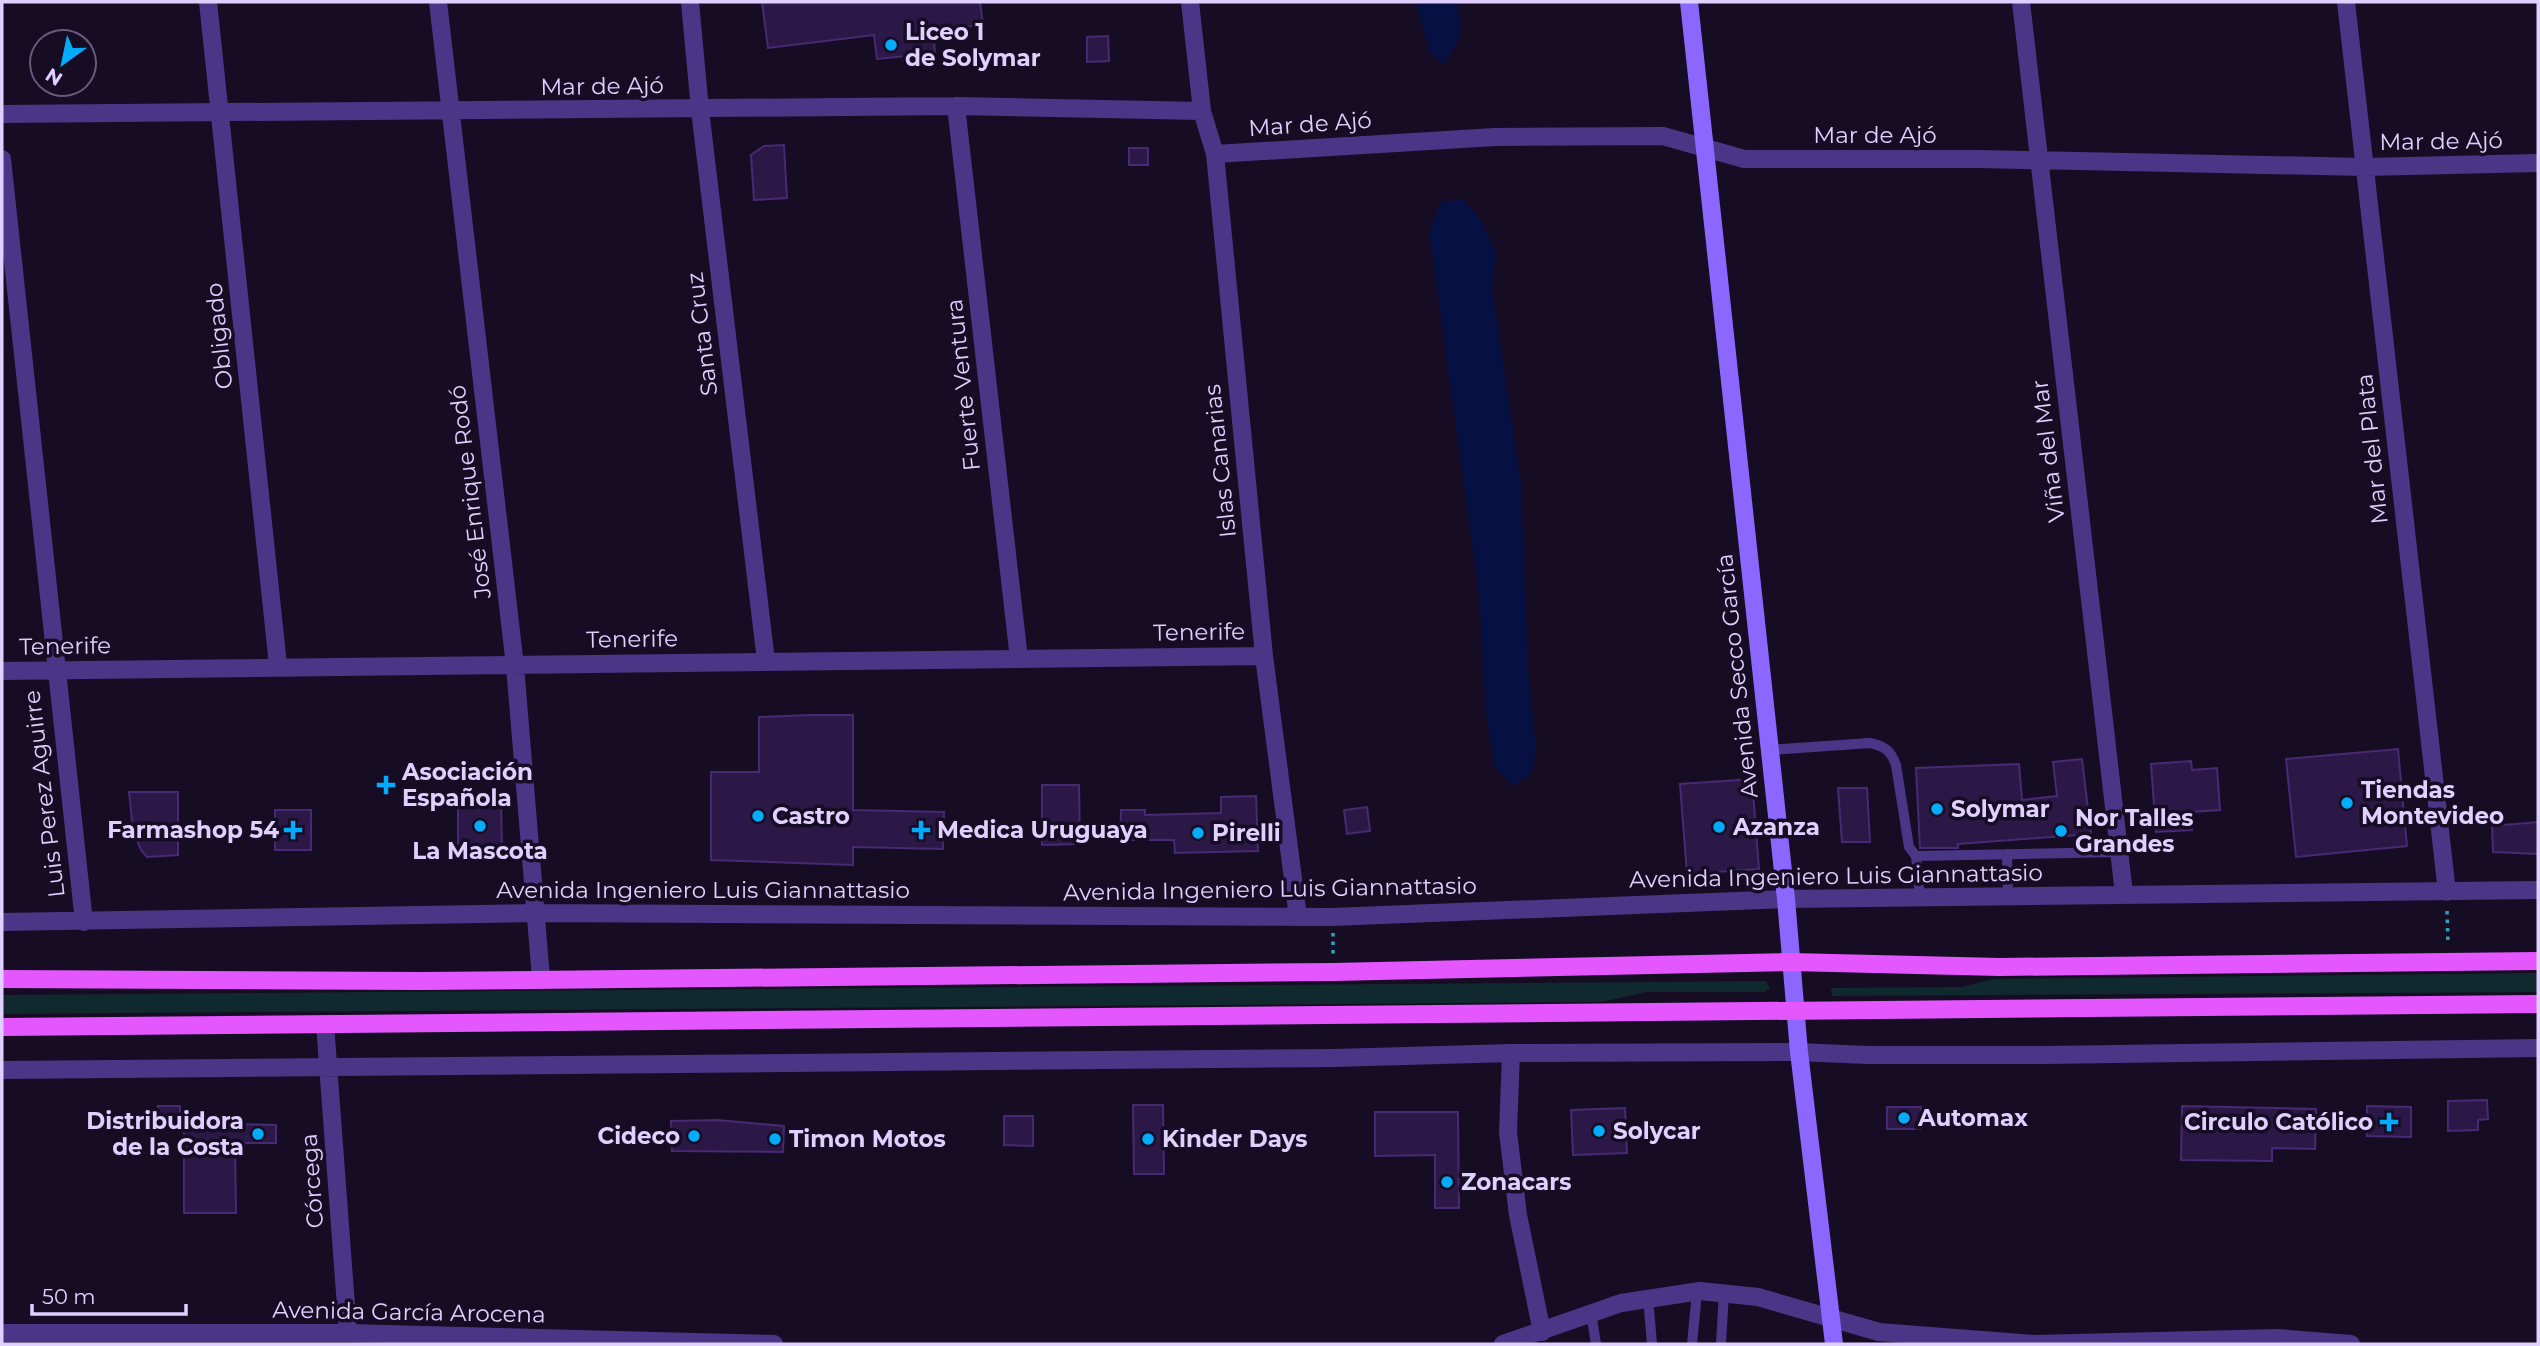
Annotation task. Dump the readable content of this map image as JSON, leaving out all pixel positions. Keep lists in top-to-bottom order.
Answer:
{
  "streets": {
    "street": [
      "Mar de Ajó",
      "Santa Cruz",
      "Obligado",
      "Fuerte Ventura",
      "Mar del Plata",
      "Viña del Mar",
      "Islas Canarias",
      "José Enrique Rodó",
      "Tenerife",
      "Avenida Secco García",
      "Luis Perez Aguirre",
      "Avenida Ingeniero Luis Giannattasio",
      "Córcega",
      "Avenida García Arocena"
    ]
  },
  "crossings": [
    ["Mar de Ajó", "Santa Cruz"],
    ["Mar de Ajó", "Obligado"],
    ["Mar de Ajó", "Fuerte Ventura"],
    ["Mar de Ajó", "Mar del Plata"],
    ["Mar de Ajó", "Viña del Mar"],
    ["Mar de Ajó", "Islas Canarias"],
    ["Mar de Ajó", "José Enrique Rodó"],
    ["Mar de Ajó", "Avenida Secco García"],
    ["Santa Cruz", "Tenerife"],
    ["Obligado", "Tenerife"],
    ["Fuerte Ventura", "Tenerife"],
    ["Mar del Plata", "Avenida Ingeniero Luis Giannattasio"],
    ["Viña del Mar", "Avenida Ingeniero Luis Giannattasio"],
    ["Islas Canarias", "Tenerife"],
    ["Islas Canarias", "Avenida Ingeniero Luis Giannattasio"],
    ["José Enrique Rodó", "Tenerife"],
    ["José Enrique Rodó", "Avenida Ingeniero Luis Giannattasio"],
    ["Tenerife", "Luis Perez Aguirre"],
    ["Avenida Secco García", "Avenida Ingeniero Luis Giannattasio"],
    ["Luis Perez Aguirre", "Avenida Ingeniero Luis Giannattasio"],
    ["Córcega", "Avenida García Arocena"]
  ],
  "places": {
    "other": [
      "Liceo 1 de Solymar",
      "Tiendas Montevideo",
      "Solymar",
      "Castro",
      "La Mascota",
      "Azanza",
      "Nor Talles Grandes",
      "Pirelli",
      "Automax",
      "Solycar",
      "Distribuidora de la Costa",
      "Cideco",
      "Timon Motos",
      "Kinder Days",
      "Zonacars"
    ],
    "health": [
      "Asociación Española",
      "Farmashop 54",
      "Medica Uruguaya",
      "Circulo Católico"
    ]
  },
  "scale_bar": "50 m",
  "north": "bottom left"
}
